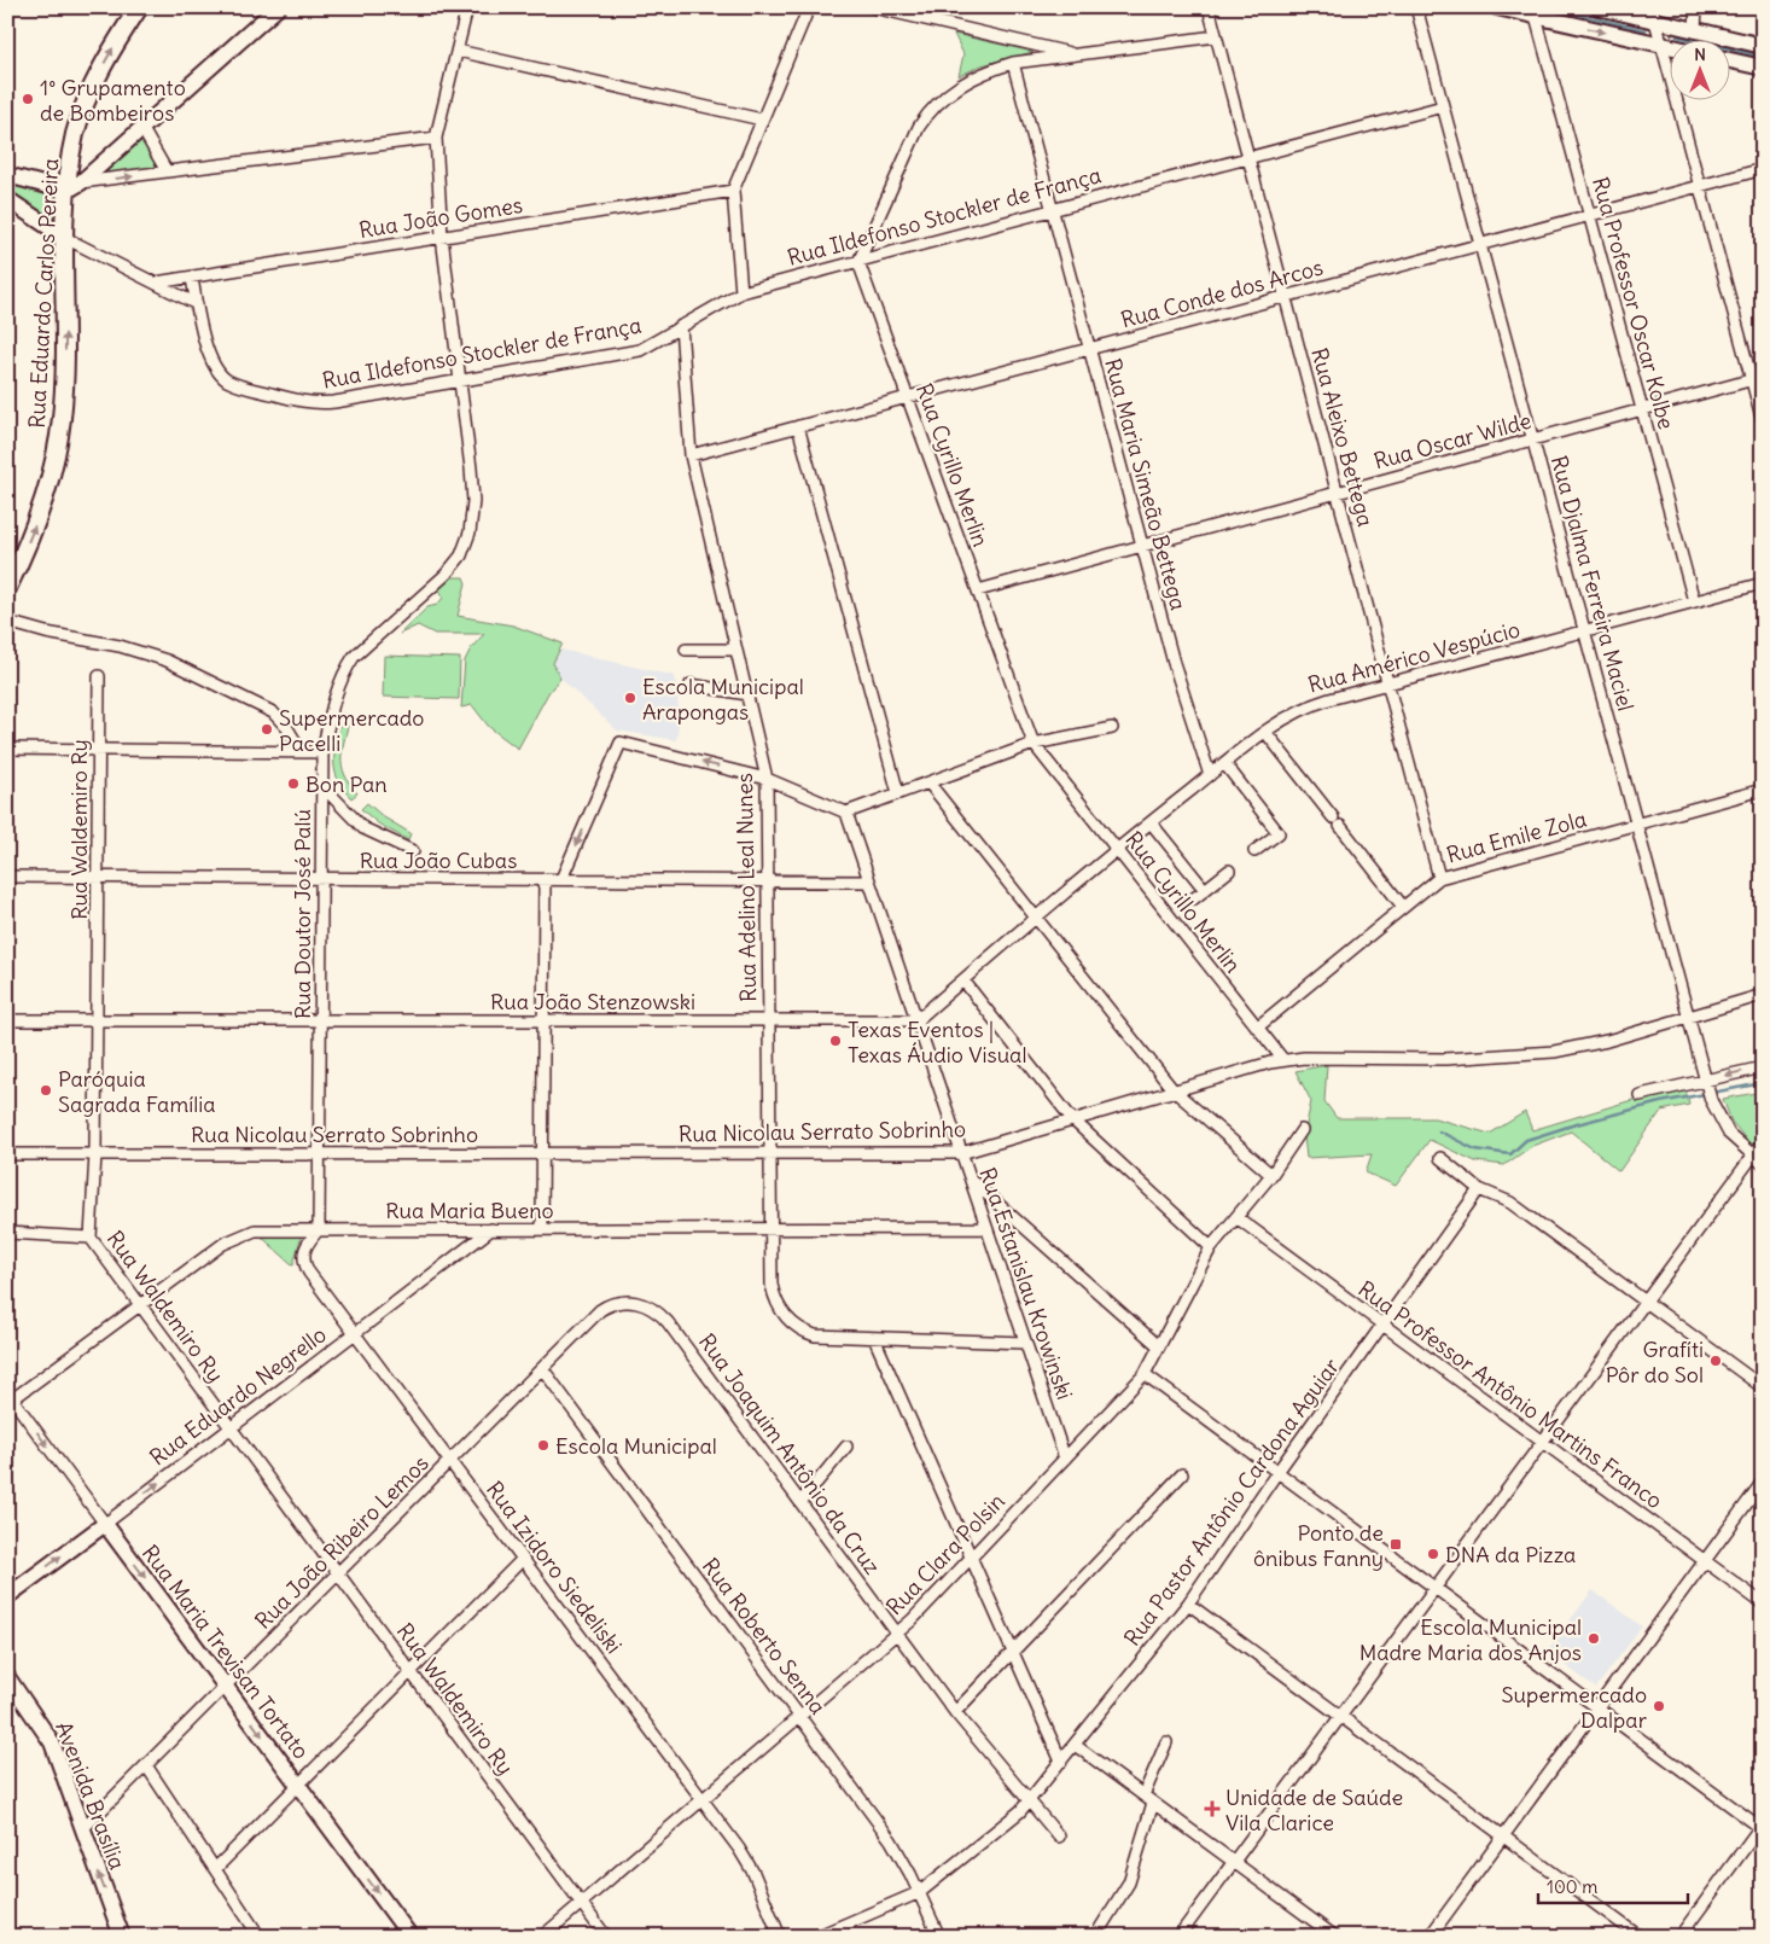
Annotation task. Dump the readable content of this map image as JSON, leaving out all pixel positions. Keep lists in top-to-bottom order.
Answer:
{
  "streets": {
    "main road": [
      "Rua Eduardo Carlos Pereira",
      "Rua Eduardo Negrello",
      "Rua Maria Trevisan Tortato",
      "Avenida Brasília"
    ],
    "street": [
      "Rua Ildefonso Stockler de França",
      "Rua João Gomes",
      "Rua Conde dos Arcos",
      "Rua Professor Oscar Kolbe",
      "Rua Aleixo Bettega",
      "Rua Oscar Wilde",
      "Rua Cyrillo Merlin",
      "Rua Maria Simeão Bettega",
      "Rua Djalma Ferreira Maciel",
      "Rua Américo Vespúcio",
      "Rua Waldemiro Ry",
      "Rua Emile Zola",
      "Rua João Cubas",
      "Rua Adelino Leal Nunes",
      "Rua Doutor José Palú",
      "Rua João Stenzowski",
      "Rua Nicolau Serrato Sobrinho",
      "Rua Maria Bueno",
      "Rua Estanislau Krowinski",
      "Rua Professor Antônio Martins Franco",
      "Rua Joaquim Antônio da Cruz",
      "Rua Pastor Antônio Cardona Aguiar",
      "Rua João Ribeiro Lemos",
      "Rua Clara Polsin",
      "Rua Izidoro Siedeliski",
      "Rua Roberto Senna"
    ]
  },
  "crossings": [
    ["Rua Ildefonso Stockler de França", "Rua João Gomes"],
    ["Rua Ildefonso Stockler de França", "Rua Aleixo Bettega"],
    ["Rua Ildefonso Stockler de França", "Rua Cyrillo Merlin"],
    ["Rua Ildefonso Stockler de França", "Rua Maria Simeão Bettega"],
    ["Rua Ildefonso Stockler de França", "Rua Djalma Ferreira Maciel"],
    ["Rua Ildefonso Stockler de França", "Rua Adelino Leal Nunes"],
    ["Rua Ildefonso Stockler de França", "Rua Doutor José Palú"],
    ["Rua João Gomes", "Rua Doutor José Palú"],
    ["Rua Conde dos Arcos", "Rua Professor Oscar Kolbe"],
    ["Rua Conde dos Arcos", "Rua Aleixo Bettega"],
    ["Rua Conde dos Arcos", "Rua Cyrillo Merlin"],
    ["Rua Conde dos Arcos", "Rua Maria Simeão Bettega"],
    ["Rua Conde dos Arcos", "Rua Djalma Ferreira Maciel"],
    ["Rua Conde dos Arcos", "Rua Adelino Leal Nunes"],
    ["Rua Professor Oscar Kolbe", "Rua Oscar Wilde"],
    ["Rua Professor Oscar Kolbe", "Rua Américo Vespúcio"],
    ["Rua Aleixo Bettega", "Rua Oscar Wilde"],
    ["Rua Aleixo Bettega", "Rua Américo Vespúcio"],
    ["Rua Aleixo Bettega", "Rua Emile Zola"],
    ["Rua Oscar Wilde", "Rua Cyrillo Merlin"],
    ["Rua Oscar Wilde", "Rua Maria Simeão Bettega"],
    ["Rua Oscar Wilde", "Rua Djalma Ferreira Maciel"],
    ["Rua Cyrillo Merlin", "Rua Américo Vespúcio"],
    ["Rua Cyrillo Merlin", "Rua Emile Zola"],
    ["Rua Cyrillo Merlin", "Rua Nicolau Serrato Sobrinho"],
    ["Rua Maria Simeão Bettega", "Rua Américo Vespúcio"],
    ["Rua Djalma Ferreira Maciel", "Rua Américo Vespúcio"],
    ["Rua Djalma Ferreira Maciel", "Rua Emile Zola"],
    ["Rua Djalma Ferreira Maciel", "Rua Nicolau Serrato Sobrinho"],
    ["Rua Waldemiro Ry", "Rua João Cubas"],
    ["Rua Waldemiro Ry", "Rua João Stenzowski"],
    ["Rua Waldemiro Ry", "Rua Nicolau Serrato Sobrinho"],
    ["Rua Waldemiro Ry", "Rua Maria Bueno"],
    ["Rua Waldemiro Ry", "Rua Eduardo Negrello"],
    ["Rua Waldemiro Ry", "Rua João Ribeiro Lemos"],
    ["Rua Waldemiro Ry", "Rua Clara Polsin"],
    ["Rua João Cubas", "Rua Adelino Leal Nunes"],
    ["Rua João Cubas", "Rua Doutor José Palú"],
    ["Rua João Cubas", "Rua Estanislau Krowinski"],
    ["Rua Adelino Leal Nunes", "Rua João Stenzowski"],
    ["Rua Adelino Leal Nunes", "Rua Nicolau Serrato Sobrinho"],
    ["Rua Adelino Leal Nunes", "Rua Maria Bueno"],
    ["Rua Doutor José Palú", "Rua João Stenzowski"],
    ["Rua Doutor José Palú", "Rua Nicolau Serrato Sobrinho"],
    ["Rua Doutor José Palú", "Rua Maria Bueno"],
    ["Rua Doutor José Palú", "Rua Izidoro Siedeliski"],
    ["Rua João Stenzowski", "Rua Estanislau Krowinski"],
    ["Rua Nicolau Serrato Sobrinho", "Rua Estanislau Krowinski"],
    ["Rua Maria Bueno", "Rua Estanislau Krowinski"],
    ["Rua Maria Bueno", "Rua Eduardo Negrello"],
    ["Rua Maria Bueno", "Rua Izidoro Siedeliski"],
    ["Rua Maria Bueno", "Rua Maria Trevisan Tortato"],
    ["Rua Estanislau Krowinski", "Rua Clara Polsin"],
    ["Rua Professor Antônio Martins Franco", "Rua Pastor Antônio Cardona Aguiar"],
    ["Rua Professor Antônio Martins Franco", "Rua Clara Polsin"],
    ["Rua Eduardo Negrello", "Rua Izidoro Siedeliski"],
    ["Rua Eduardo Negrello", "Rua Maria Trevisan Tortato"],
    ["Rua Joaquim Antônio da Cruz", "Rua Pastor Antônio Cardona Aguiar"],
    ["Rua Joaquim Antônio da Cruz", "Rua João Ribeiro Lemos"],
    ["Rua Joaquim Antônio da Cruz", "Rua Clara Polsin"],
    ["Rua Pastor Antônio Cardona Aguiar", "Rua Roberto Senna"],
    ["Rua João Ribeiro Lemos", "Rua Izidoro Siedeliski"],
    ["Rua João Ribeiro Lemos", "Rua Roberto Senna"],
    ["Rua João Ribeiro Lemos", "Rua Maria Trevisan Tortato"],
    ["Rua João Ribeiro Lemos", "Avenida Brasília"],
    ["Rua Clara Polsin", "Rua Izidoro Siedeliski"],
    ["Rua Clara Polsin", "Rua Roberto Senna"]
  ],
  "one_way": ["Rua Eduardo Carlos Pereira", "Rua Eduardo Negrello", "Avenida Brasília"],
  "places": {
    "other": [
      "1° Grupamento de Bombeiros",
      "Escola Municipal Arapongas",
      "Supermercado Pacelli",
      "Bon Pan",
      "Texas Eventos | Texas Áudio Visual",
      "Paróquia Sagrada Família",
      "Grafíti Pôr do Sol",
      "Escola Municipal",
      "DNA da Pizza",
      "Escola Municipal Madre Maria dos Anjos",
      "Supermercado Dalpar"
    ],
    "transit": ["Ponto de ônibus Fanny"],
    "health": ["Unidade de Saúde Vila Clarice"]
  },
  "scale_bar": "100 m",
  "north": "top"
}
